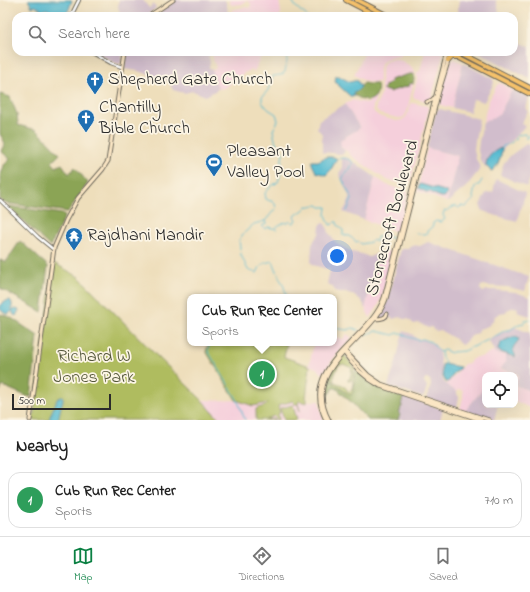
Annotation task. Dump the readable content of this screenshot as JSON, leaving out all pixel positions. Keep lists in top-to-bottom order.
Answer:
{
  "streets": {
    "main road": ["Stonecroft Boulevard"]
  },
  "parks": ["Richard W Jones Park"],
  "places": {
    "church": ["Shepherd Gate Church", "Chantilly Bible Church"],
    "sports": ["Pleasant Valley Pool"],
    "temple": ["Rajdhani Mandir"]
  },
  "scale_bar": "500 m",
  "page": {
    "search": "Search here",
    "popup": ["Cub Run Rec Center", "Sports"],
    "pins": "1",
    "scale": "500 m",
    "heading": "Nearby",
    "list": [
      {
        "mark": "1",
        "name": "Cub Run Rec Center",
        "note": "Sports",
        "value": "710 m"
      }
    ],
    "nav": ["Map", "Directions", "Saved"]
  }
}
